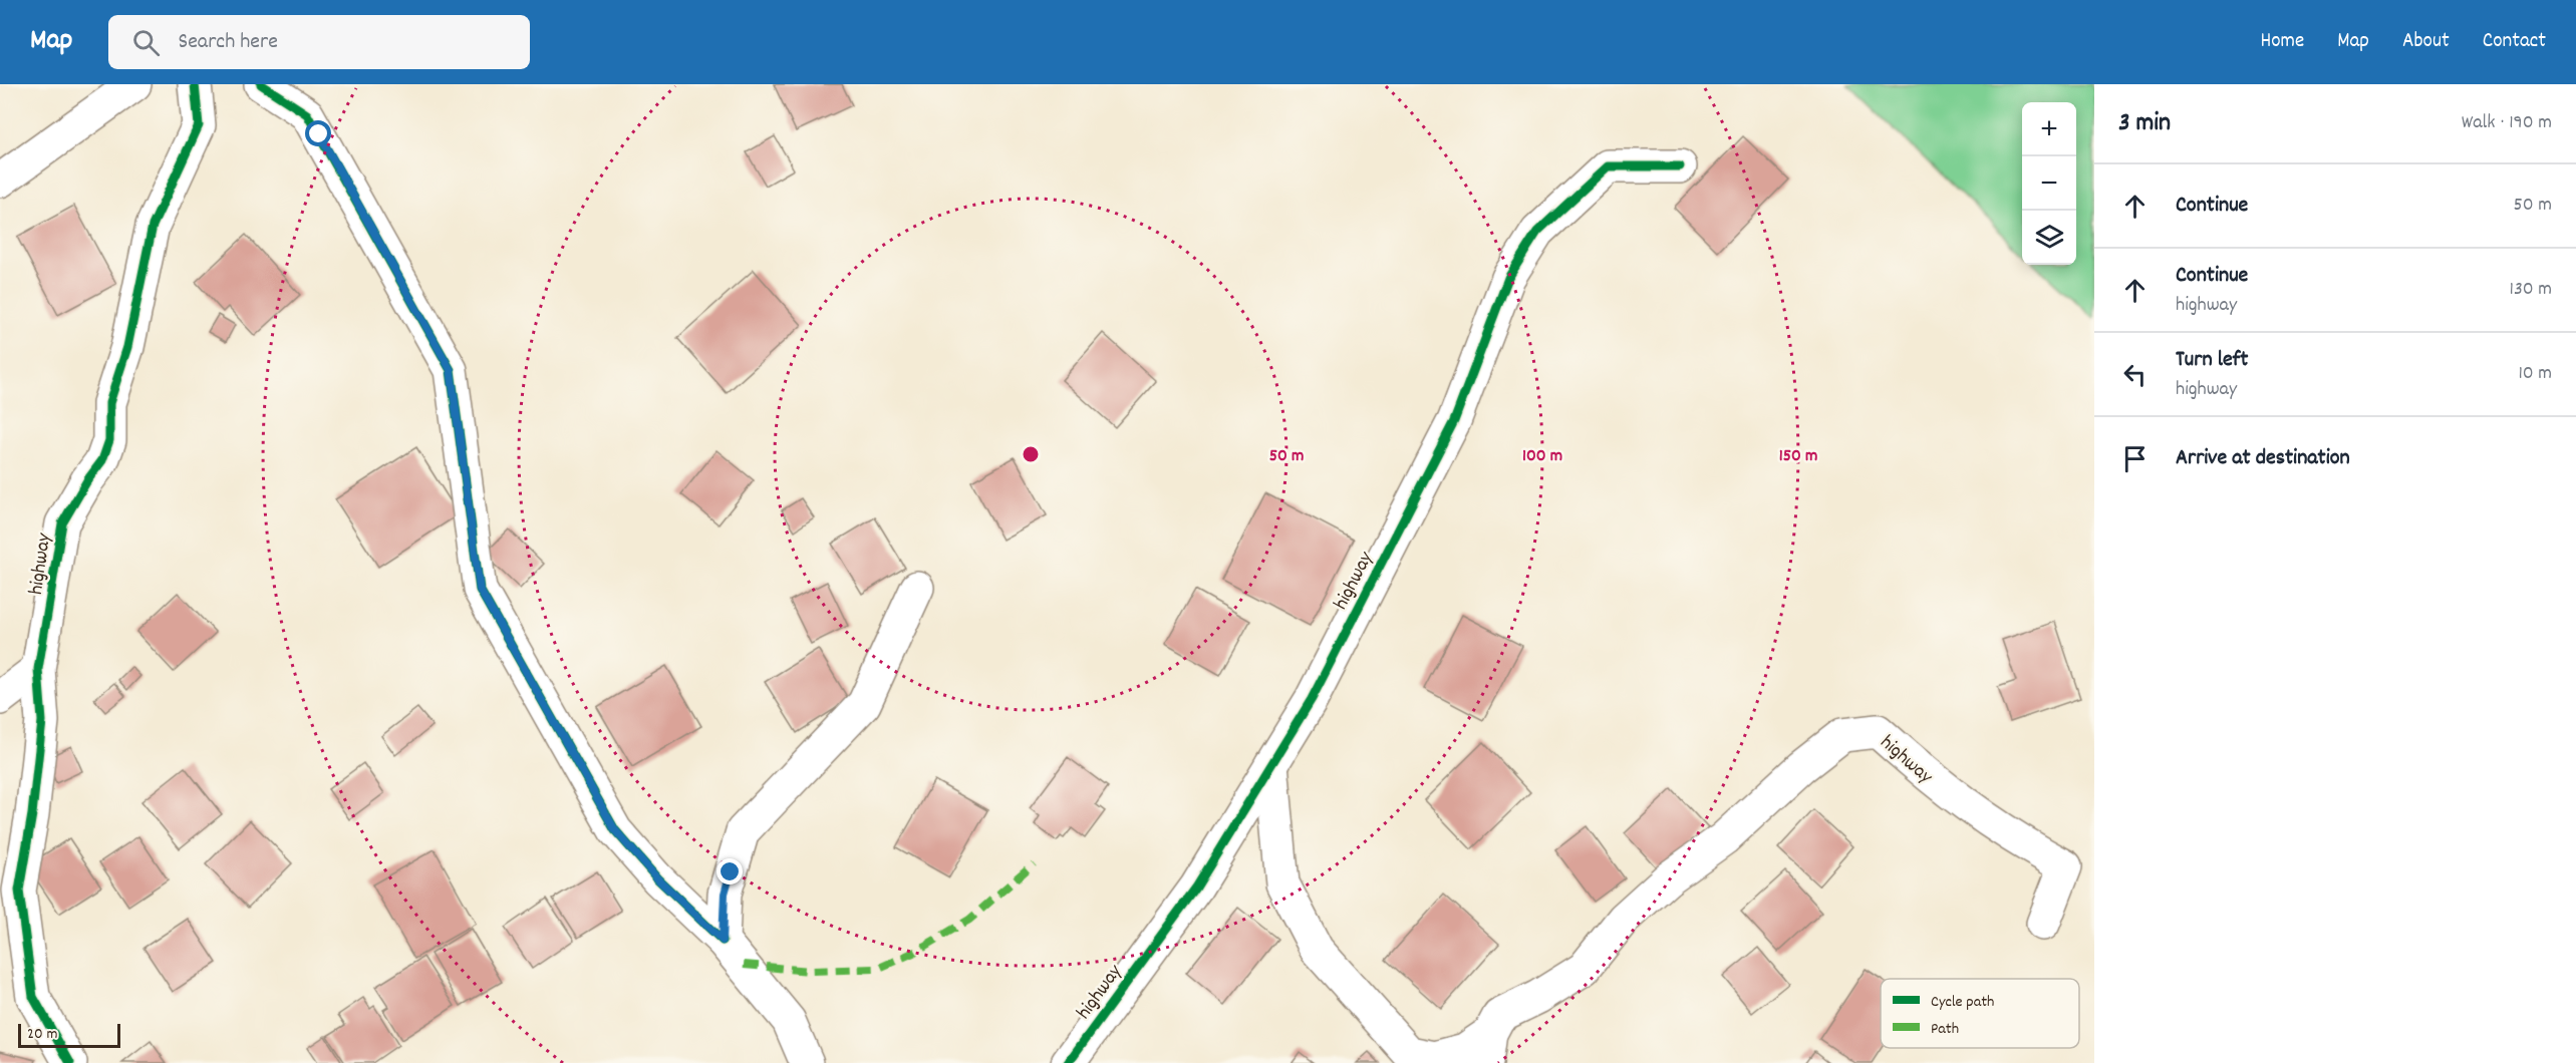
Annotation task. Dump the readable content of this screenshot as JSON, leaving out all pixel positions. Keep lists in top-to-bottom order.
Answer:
{
  "streets": {
    "street": ["highway"]
  },
  "legend": ["Cycle path", "Path"],
  "scale_bar": "20 m",
  "page": {
    "header": "Map",
    "search": "Search here",
    "nav": [
      "Home",
      "Map",
      "About",
      "Contact"
    ],
    "heading": ["3 min", "Walk · 190 m"],
    "map_buttons": ["+", "−"],
    "list": [
      ["Continue", "50 m"],
      ["Continue", "highway", "130 m"],
      ["Turn left", "highway", "10 m"],
      "Arrive at destination"
    ],
    "scale": "20 m"
  },
  "rings": ["50 m", "100 m", "150 m"]
}
